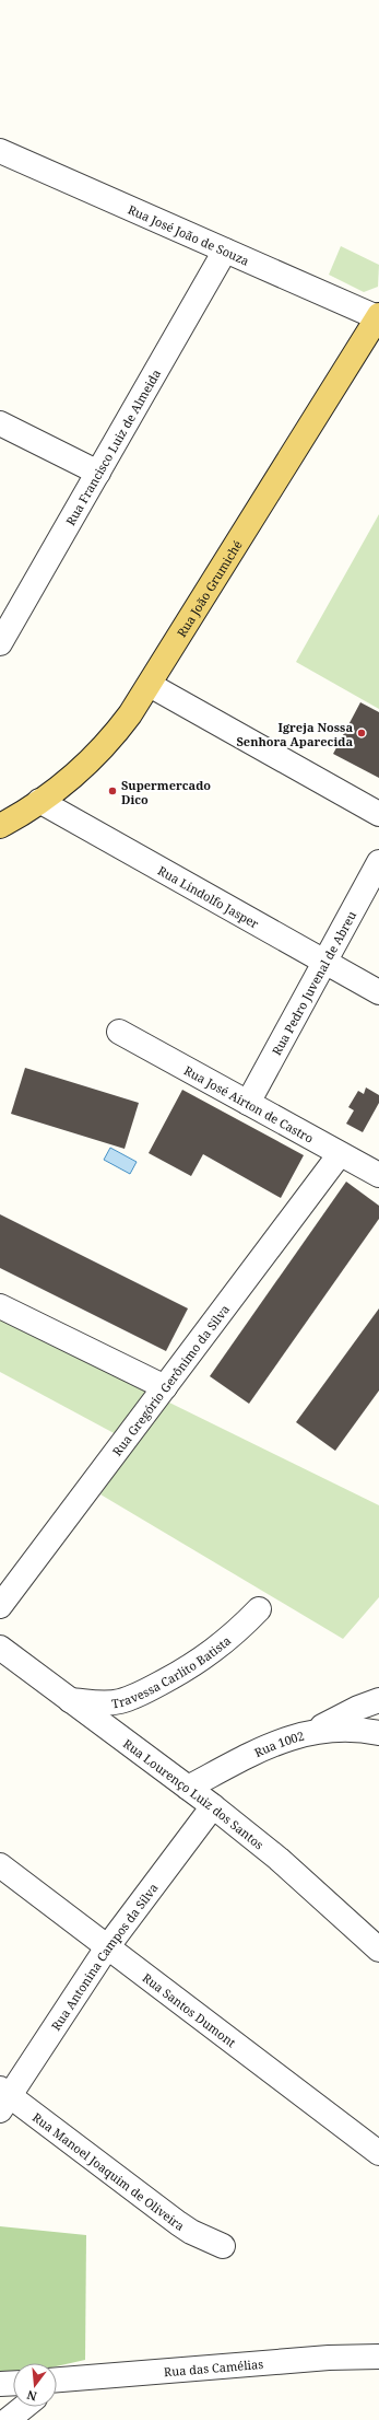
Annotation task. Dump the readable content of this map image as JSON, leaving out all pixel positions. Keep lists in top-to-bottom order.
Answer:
{
  "streets": {
    "main road": ["Rua João Grumiché"],
    "street": [
      "Rua José João de Souza",
      "Rua Francisco Luiz de Almeida",
      "Rua Lindolfo Jasper",
      "Rua Pedro Juvenal de Abreu",
      "Rua José Airton de Castro",
      "Rua Gregório Gerônimo da Silva",
      "Travessa Carlito Batista",
      "Rua 1002",
      "Rua Lourenço Luiz dos Santos",
      "Rua Antonina Campos da Silva",
      "Rua Santos Dumont",
      "Rua Manoel Joaquim de Oliveira",
      "Rua das Camélias"
    ]
  },
  "crossings": [
    ["Rua José João de Souza", "Rua Francisco Luiz de Almeida"],
    ["Rua José João de Souza", "Rua João Grumiché"],
    ["Rua João Grumiché", "Rua Lindolfo Jasper"],
    ["Rua Lindolfo Jasper", "Rua Pedro Juvenal de Abreu"],
    ["Rua Pedro Juvenal de Abreu", "Rua José Airton de Castro"],
    ["Rua José Airton de Castro", "Rua Gregório Gerônimo da Silva"],
    ["Travessa Carlito Batista", "Rua Lourenço Luiz dos Santos"],
    ["Rua 1002", "Rua Lourenço Luiz dos Santos"],
    ["Rua Lourenço Luiz dos Santos", "Rua Antonina Campos da Silva"],
    ["Rua Antonina Campos da Silva", "Rua Santos Dumont"],
    ["Rua Antonina Campos da Silva", "Rua Manoel Joaquim de Oliveira"]
  ],
  "places": ["Igreja Nossa Senhora Aparecida", "Supermercado Dico"],
  "north": "bottom"
}
